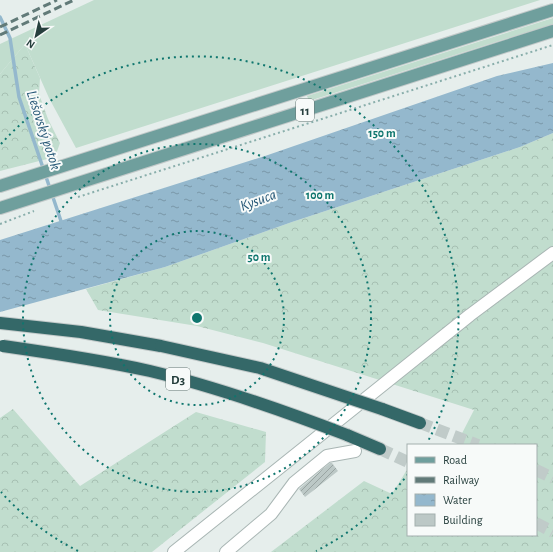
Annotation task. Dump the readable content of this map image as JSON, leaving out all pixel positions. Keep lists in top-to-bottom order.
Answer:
{
  "streets": {
    "highway": ["D3"],
    "main road": ["11"]
  },
  "water": ["Liešovský potok", "Kysuca"],
  "legend": [
    "Road",
    "Railway",
    "Water",
    "Building"
  ],
  "north": "bottom left",
  "rings": ["150 m", "100 m", "50 m"]
}
